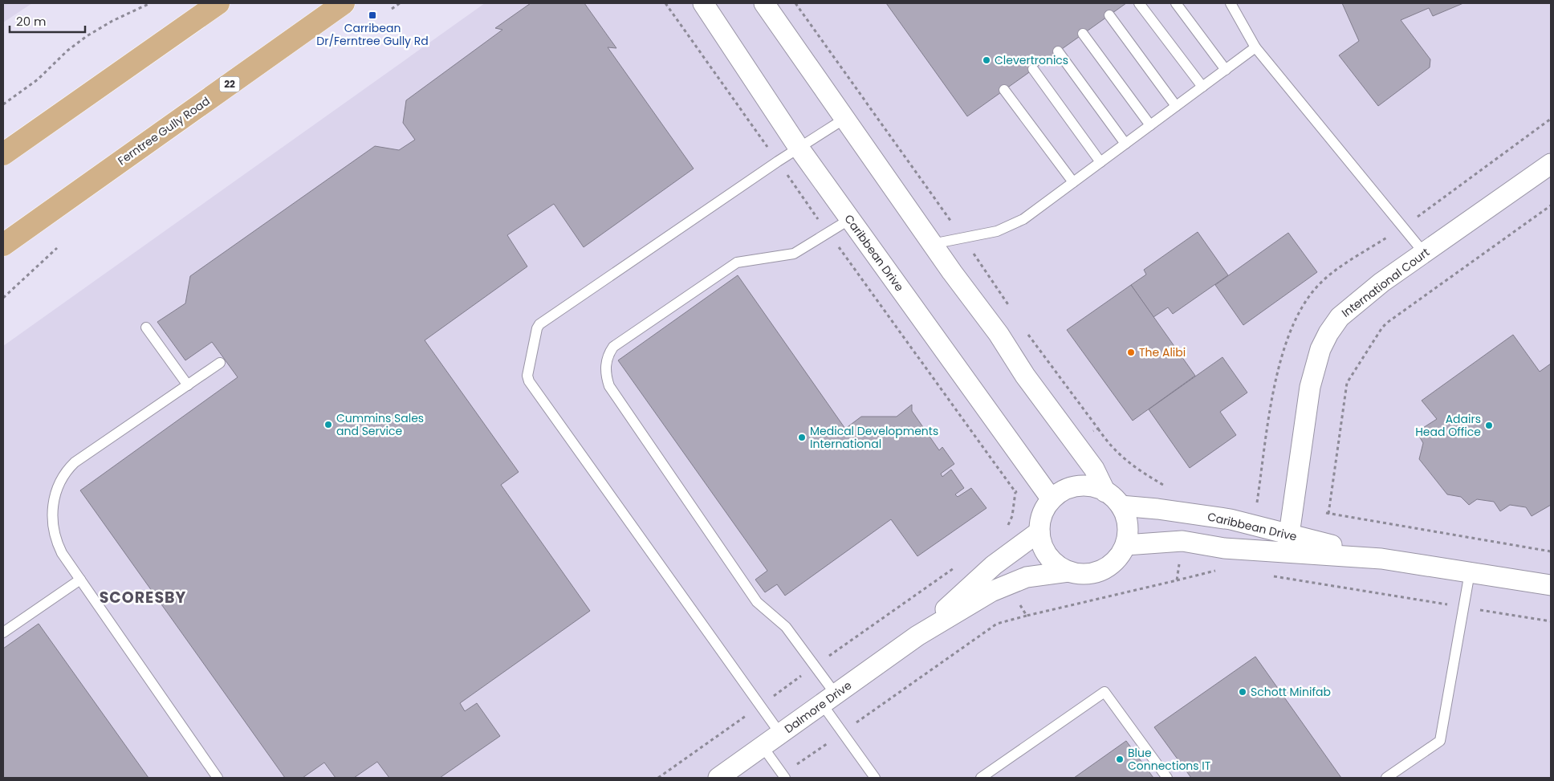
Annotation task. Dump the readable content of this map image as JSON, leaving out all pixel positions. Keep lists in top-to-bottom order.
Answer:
{
  "streets": {
    "main road": ["22", "Ferntree Gully Road"],
    "street": ["Caribbean Drive", "International Court", "Dalmore Drive"]
  },
  "crossings": [
    ["Caribbean Drive", "International Court"],
    ["Caribbean Drive", "Dalmore Drive"]
  ],
  "districts": ["SCORESBY"],
  "places": {
    "transit": ["Carribean Dr/Ferntree Gully Rd"],
    "other": [
      "Clevertronics",
      "The Alibi",
      "Cummins Sales and Service",
      "Adairs Head Office",
      "Medical Developments International",
      "Schott Minifab",
      "Blue Connections IT"
    ]
  },
  "scale_bar": "20 m"
}
